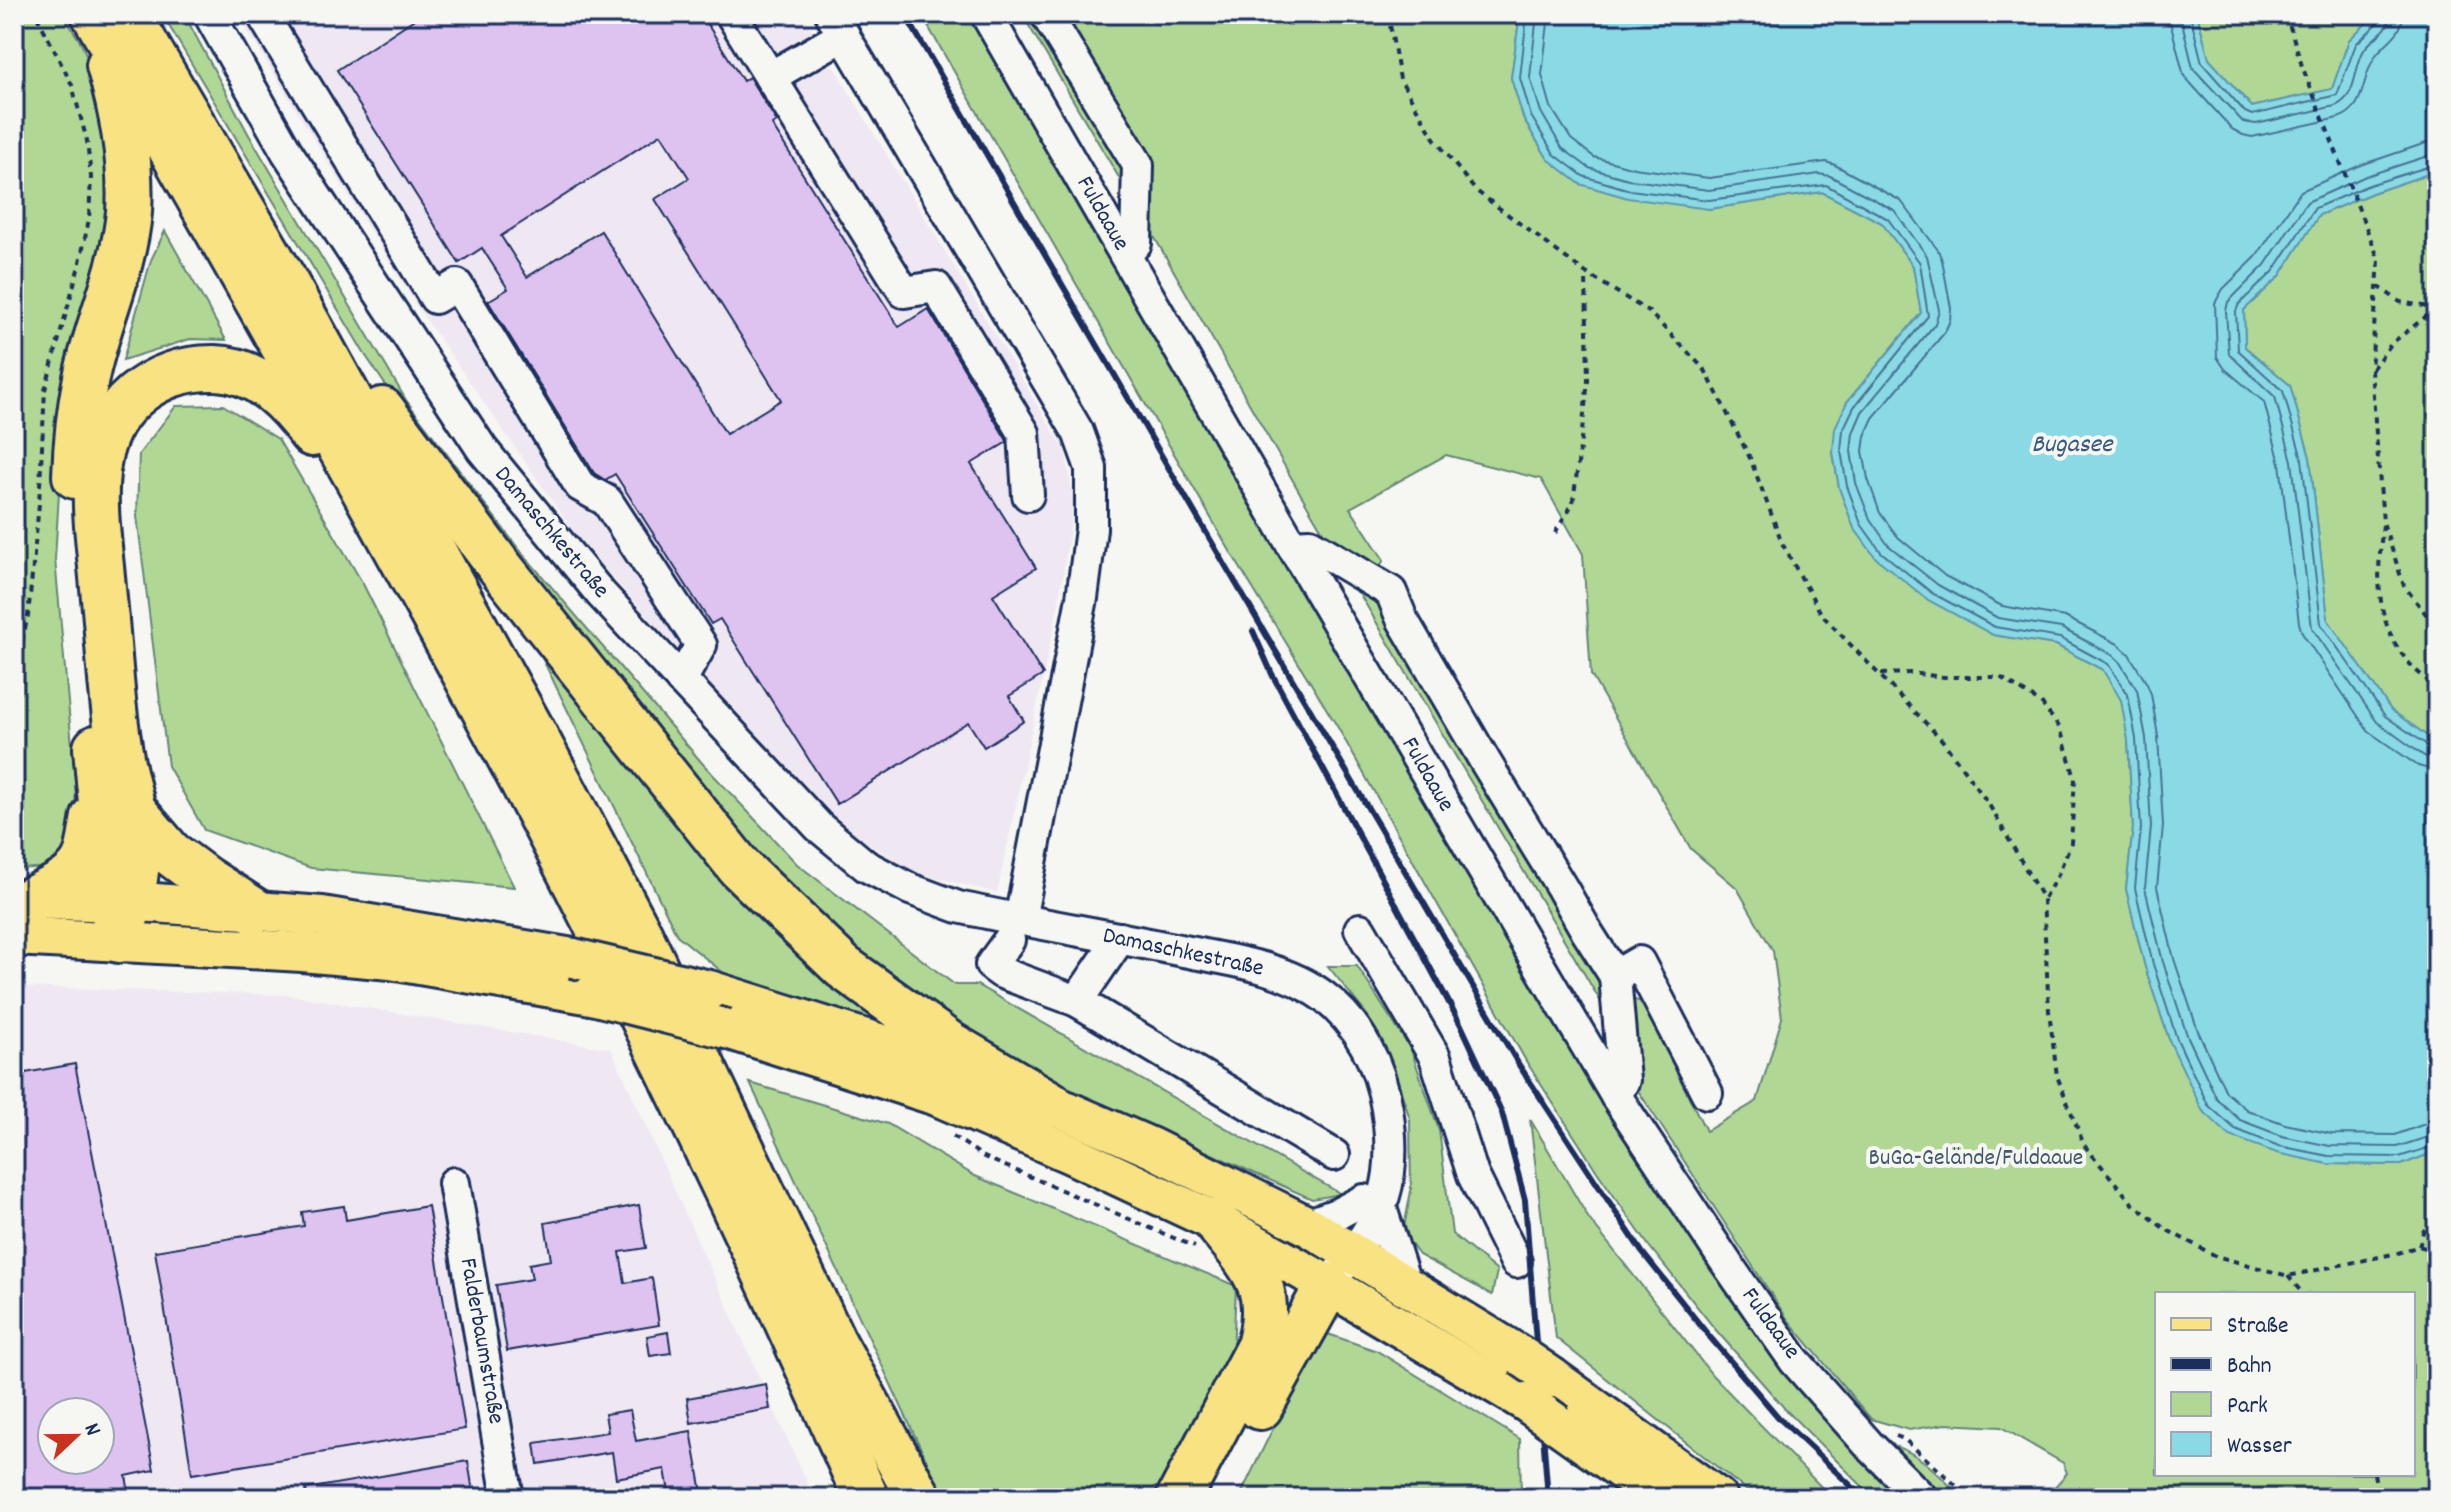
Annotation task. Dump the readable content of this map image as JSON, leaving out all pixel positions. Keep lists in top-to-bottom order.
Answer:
{
  "streets": {
    "street": ["Fuldaaue", "Damaschkestraße", "Falderbaumstraße"]
  },
  "water": ["Bugasee"],
  "parks": ["BuGa-Gelände/Fuldaaue"],
  "legend": [
    "Straße",
    "Bahn",
    "Park",
    "Wasser"
  ],
  "north": "right"
}
